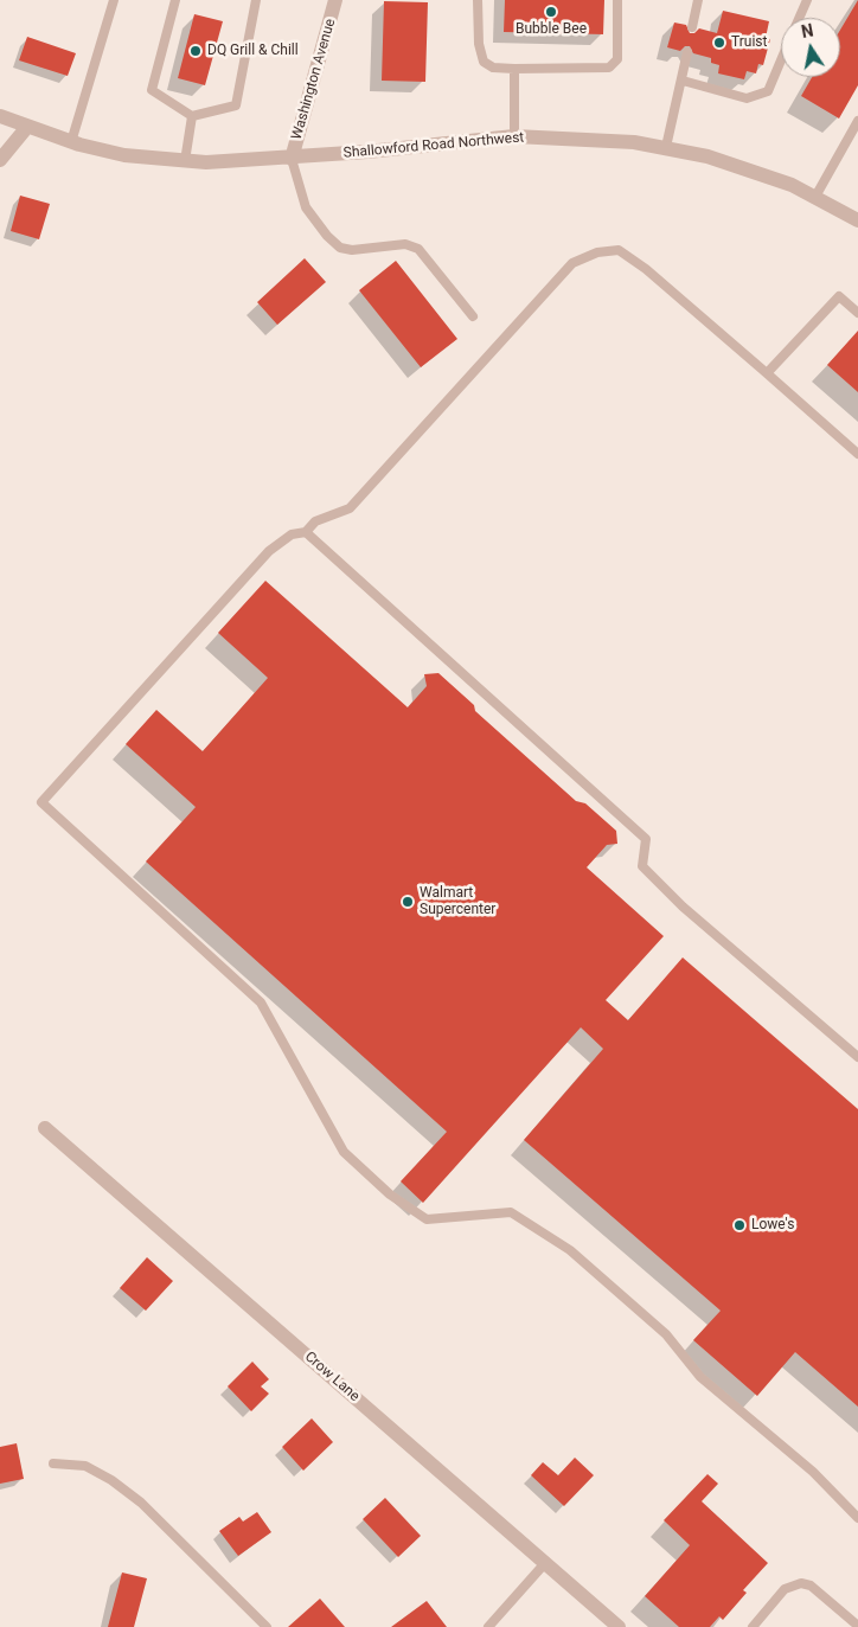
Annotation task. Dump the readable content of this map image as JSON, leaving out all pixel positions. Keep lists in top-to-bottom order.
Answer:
{
  "streets": {
    "street": ["Washington Avenue", "Shallowford Road Northwest", "Crow Lane"]
  },
  "crossings": [
    ["Washington Avenue", "Shallowford Road Northwest"]
  ],
  "places": [
    "Bubble Bee",
    "Truist",
    "DQ Grill & Chill",
    "Walmart Supercenter",
    "Lowe's"
  ],
  "north": "top"
}
